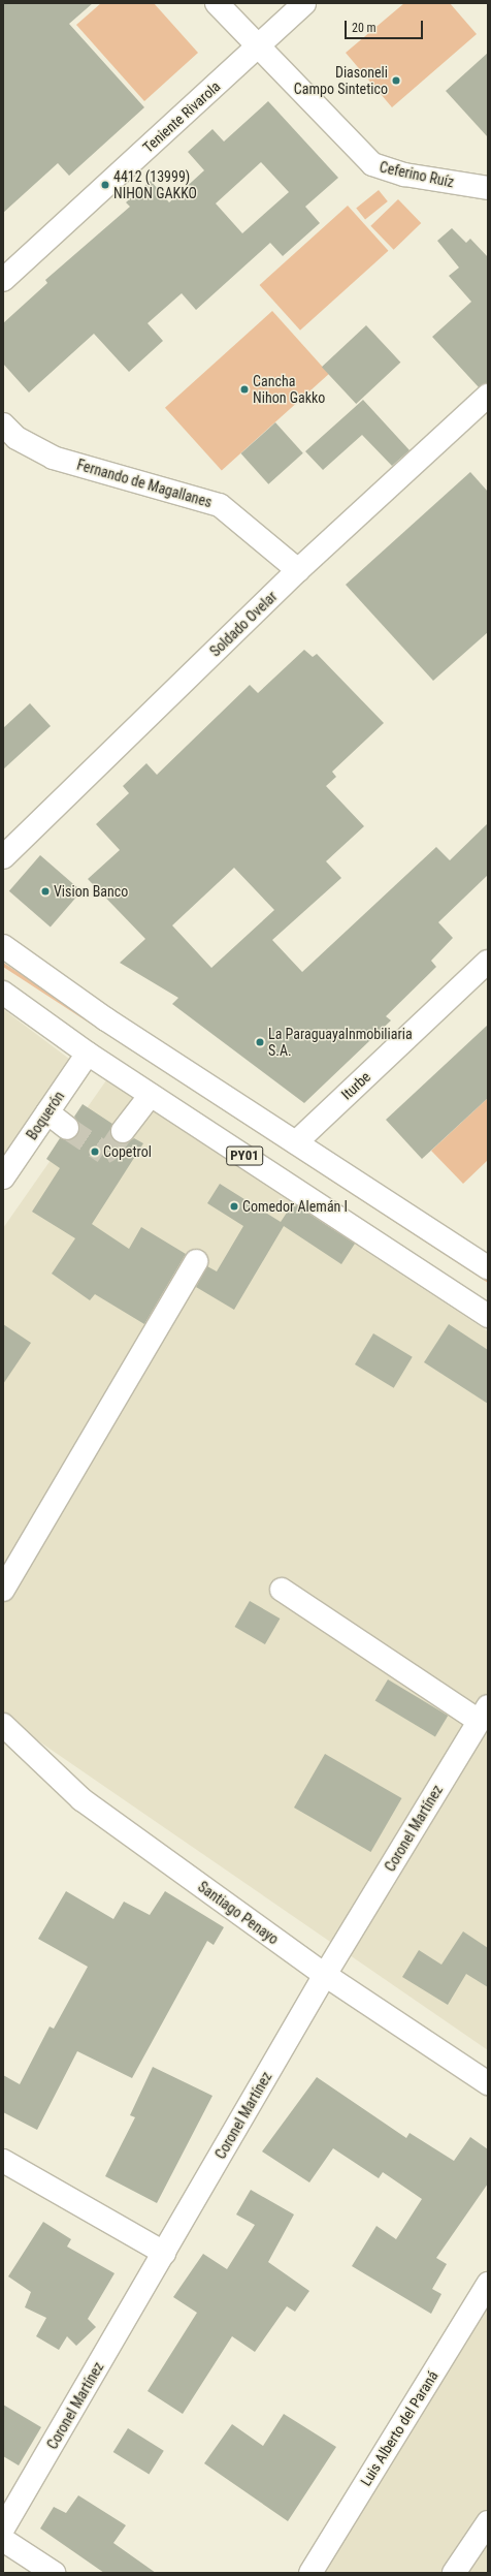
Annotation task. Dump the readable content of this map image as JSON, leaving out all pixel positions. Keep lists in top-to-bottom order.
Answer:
{
  "streets": {
    "main road": [
      "Teniente Rivarola",
      "Ceferino Ruíz",
      "Fernando de Magallanes",
      "Soldado Ovelar",
      "Iturbe",
      "Boquerón",
      "PY01",
      "Coronel Martínez",
      "Santiago Penayo",
      "Luis Alberto del Paraná"
    ]
  },
  "crossings": [
    ["Teniente Rivarola", "Ceferino Ruíz"],
    ["Fernando de Magallanes", "Soldado Ovelar"],
    ["Iturbe", "PY01"],
    ["Boquerón", "PY01"],
    ["Coronel Martínez", "Santiago Penayo"]
  ],
  "places": [
    "Diasoneli Campo Sintetico",
    "4412 (13999) NIHON GAKKO",
    "Cancha Nihon Gakko",
    "Vision Banco",
    "La ParaguayaInmobiliaria S.A.",
    "Copetrol",
    "Comedor Alemán I"
  ],
  "scale_bar": "20 m"
}
